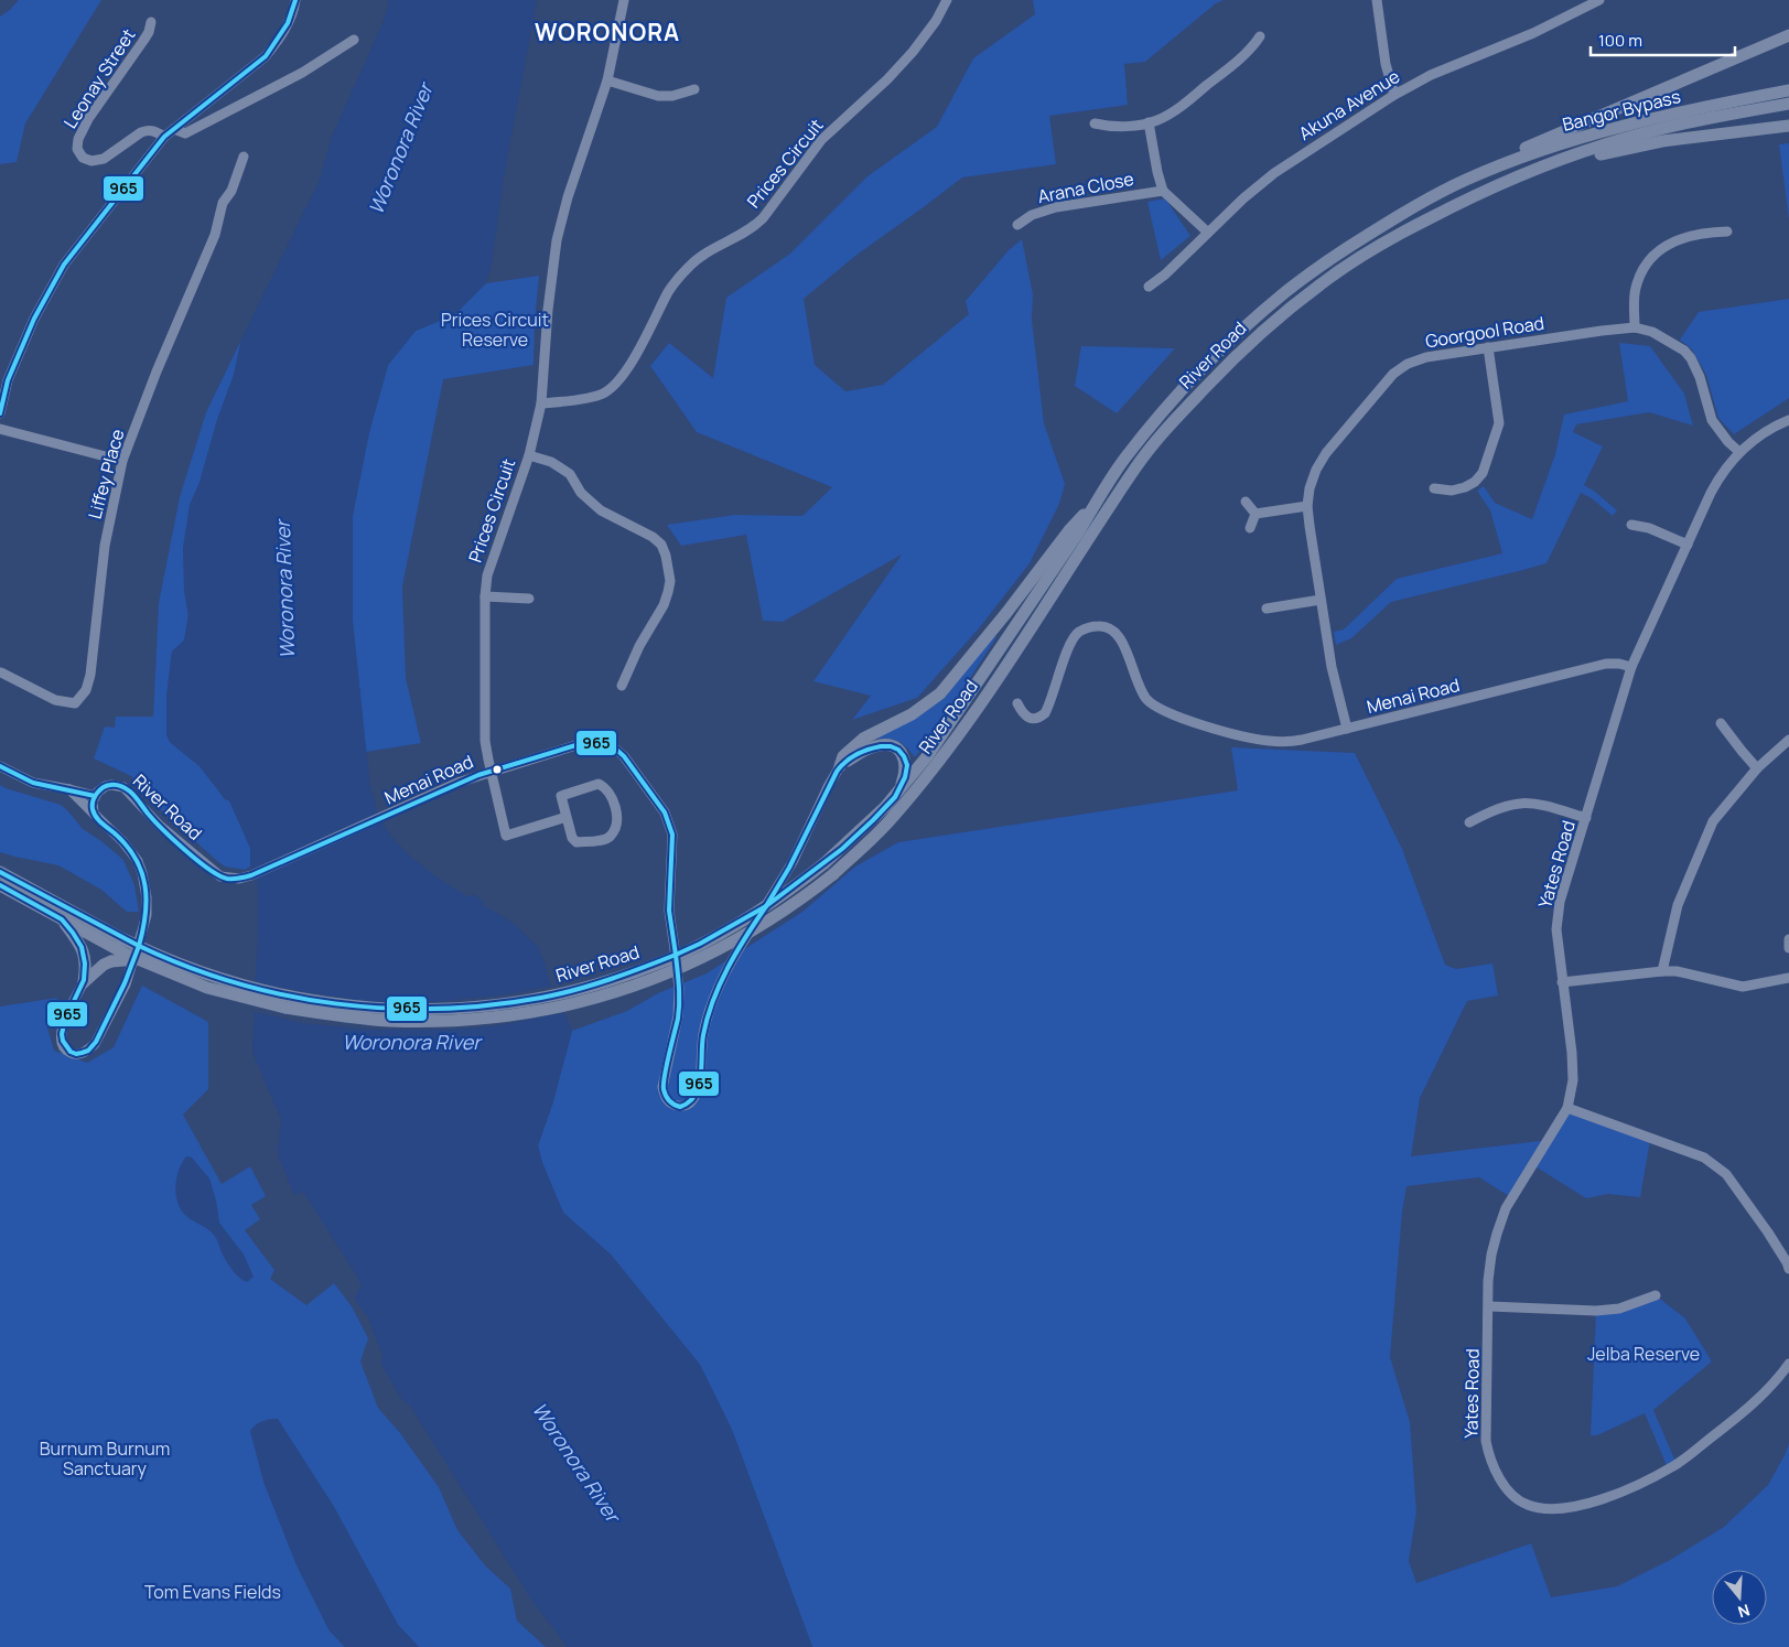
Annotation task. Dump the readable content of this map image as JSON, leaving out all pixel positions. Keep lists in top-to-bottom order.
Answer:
{
  "streets": {
    "main road": ["Bangor Bypass", "River Road"],
    "street": [
      "Leonay Street",
      "Akuna Avenue",
      "Prices Circuit",
      "Arana Close",
      "Goorgool Road",
      "Liffey Place",
      "Menai Road",
      "Yates Road"
    ]
  },
  "crossings": [
    ["Bangor Bypass", "River Road"],
    ["Prices Circuit", "Menai Road"],
    ["Goorgool Road", "Menai Road"],
    ["River Road", "Menai Road"],
    ["Menai Road", "Yates Road"]
  ],
  "districts": ["WORONORA"],
  "water": ["Woronora River"],
  "parks": [
    "Prices Circuit Reserve",
    "Jelba Reserve",
    "Burnum Burnum Sanctuary",
    "Tom Evans Fields"
  ],
  "lines": ["transit line 965"],
  "scale_bar": "100 m",
  "north": "bottom"
}
